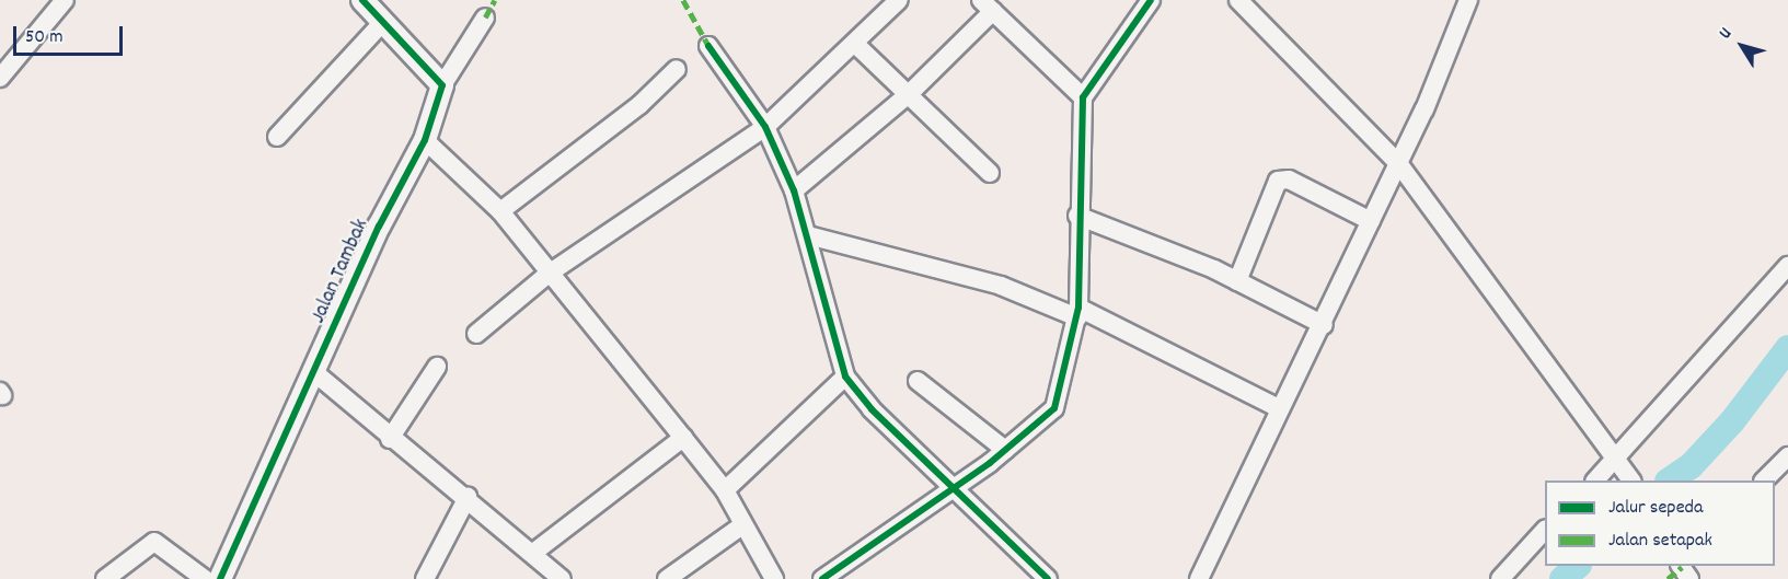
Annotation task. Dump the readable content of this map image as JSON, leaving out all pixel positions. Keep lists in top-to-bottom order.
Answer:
{
  "streets": {
    "street": ["Jalan Tambak"]
  },
  "legend": ["Jalur sepeda", "Jalan setapak"],
  "scale_bar": "50 m",
  "north": "top left"
}
